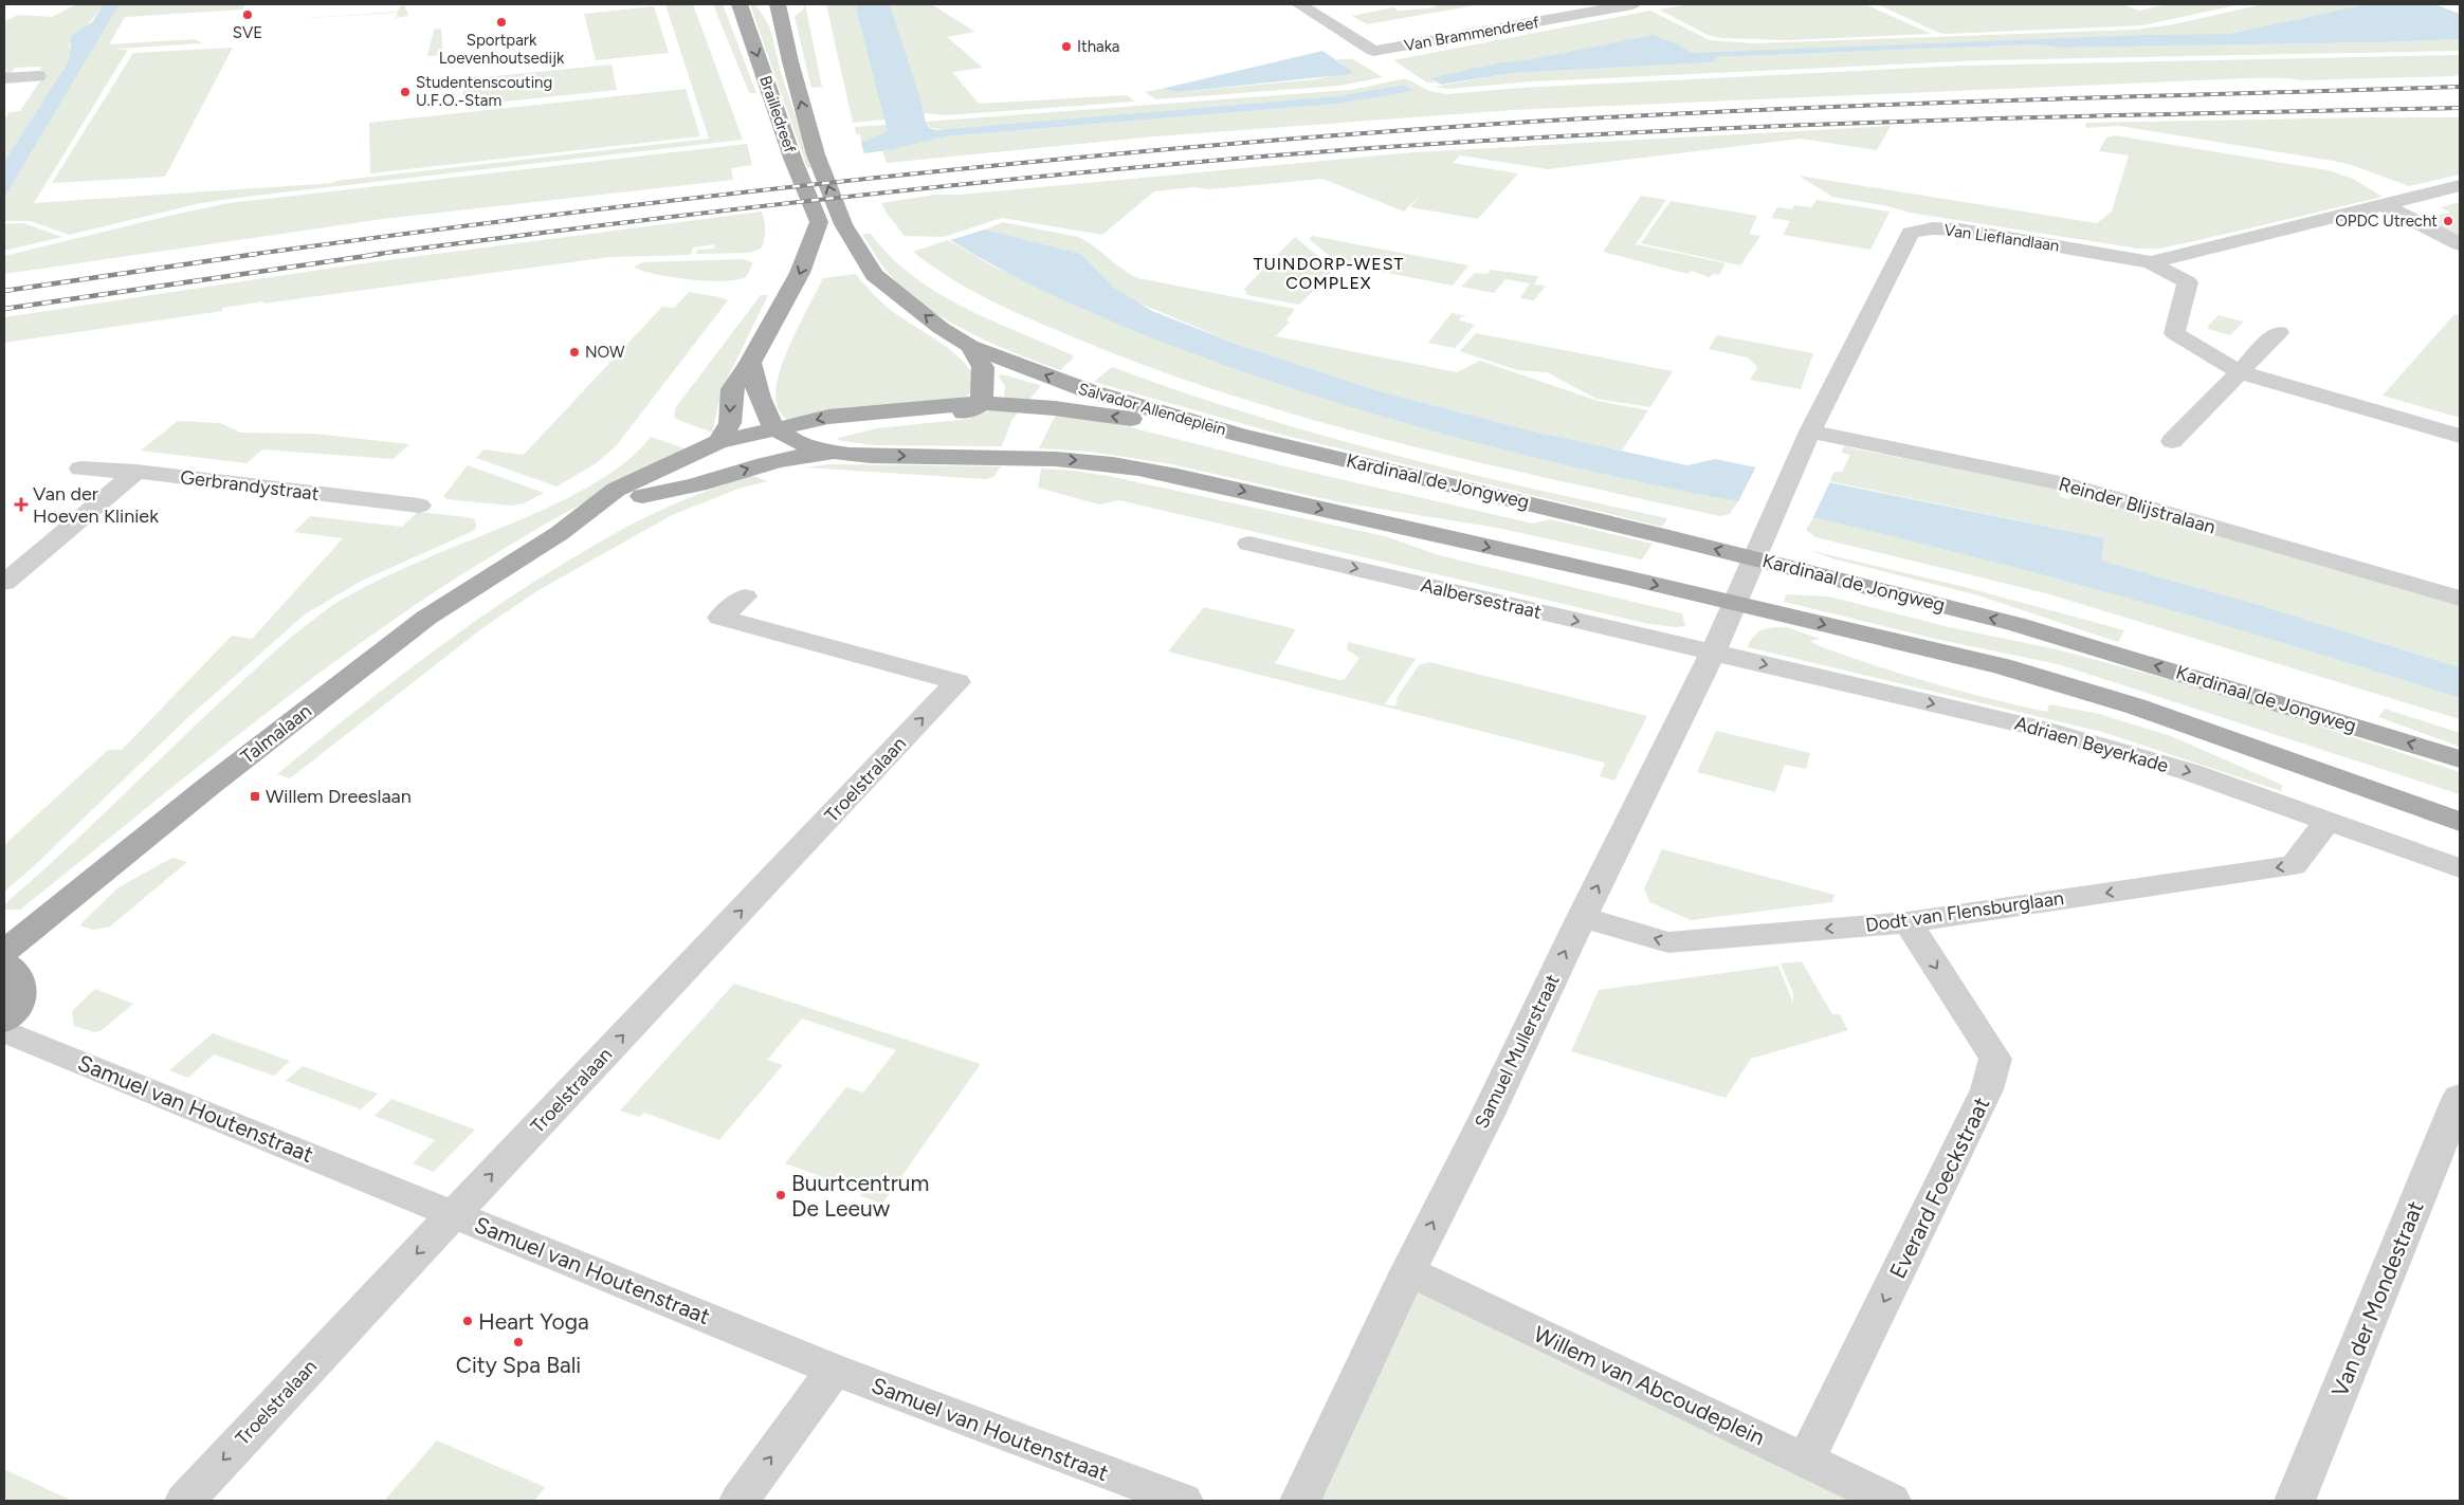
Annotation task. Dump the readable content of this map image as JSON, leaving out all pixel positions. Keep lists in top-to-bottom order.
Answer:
{
  "streets": {
    "main road": [
      "Brailledreef",
      "Salvador Allendeplein",
      "Kardinaal de Jongweg",
      "Talmalaan"
    ],
    "street": [
      "Van Brammendreef",
      "Van Lieflandlaan",
      "Gerbrandystraat",
      "Reinder Blijstralaan",
      "Aalbersestraat",
      "Adriaen Beyerkade",
      "Troelstralaan",
      "Dodt van Flensburglaan",
      "Samuel Mullerstraat",
      "Samuel van Houtenstraat",
      "Everard Foeckstraat",
      "Van der Mondestraat",
      "Willem van Abcoudeplein"
    ]
  },
  "crossings": [
    ["Brailledreef", "Salvador Allendeplein"],
    ["Van Lieflandlaan", "Kardinaal de Jongweg"],
    ["Van Lieflandlaan", "Reinder Blijstralaan"],
    ["Van Lieflandlaan", "Samuel Mullerstraat"],
    ["Salvador Allendeplein", "Kardinaal de Jongweg"],
    ["Salvador Allendeplein", "Talmalaan"],
    ["Aalbersestraat", "Adriaen Beyerkade"],
    ["Aalbersestraat", "Samuel Mullerstraat"],
    ["Adriaen Beyerkade", "Dodt van Flensburglaan"],
    ["Adriaen Beyerkade", "Samuel Mullerstraat"],
    ["Troelstralaan", "Samuel van Houtenstraat"],
    ["Dodt van Flensburglaan", "Samuel Mullerstraat"],
    ["Dodt van Flensburglaan", "Everard Foeckstraat"],
    ["Samuel Mullerstraat", "Willem van Abcoudeplein"],
    ["Everard Foeckstraat", "Willem van Abcoudeplein"]
  ],
  "one_way": [
    "Aalbersestraat",
    "Adriaen Beyerkade",
    "Dodt van Flensburglaan",
    "Samuel Mullerstraat",
    "Everard Foeckstraat"
  ],
  "districts": ["TUINDORP-WEST COMPLEX"],
  "places": {
    "other": [
      "SVE",
      "Sportpark Loevenhoutsedijk",
      "Ithaka",
      "Studentenscouting U.F.O.-Stam",
      "OPDC Utrecht",
      "NOW",
      "Buurtcentrum De Leeuw",
      "Heart Yoga",
      "City Spa Bali"
    ],
    "health": ["Van der Hoeven Kliniek"],
    "transit": ["Willem Dreeslaan"]
  }
}
